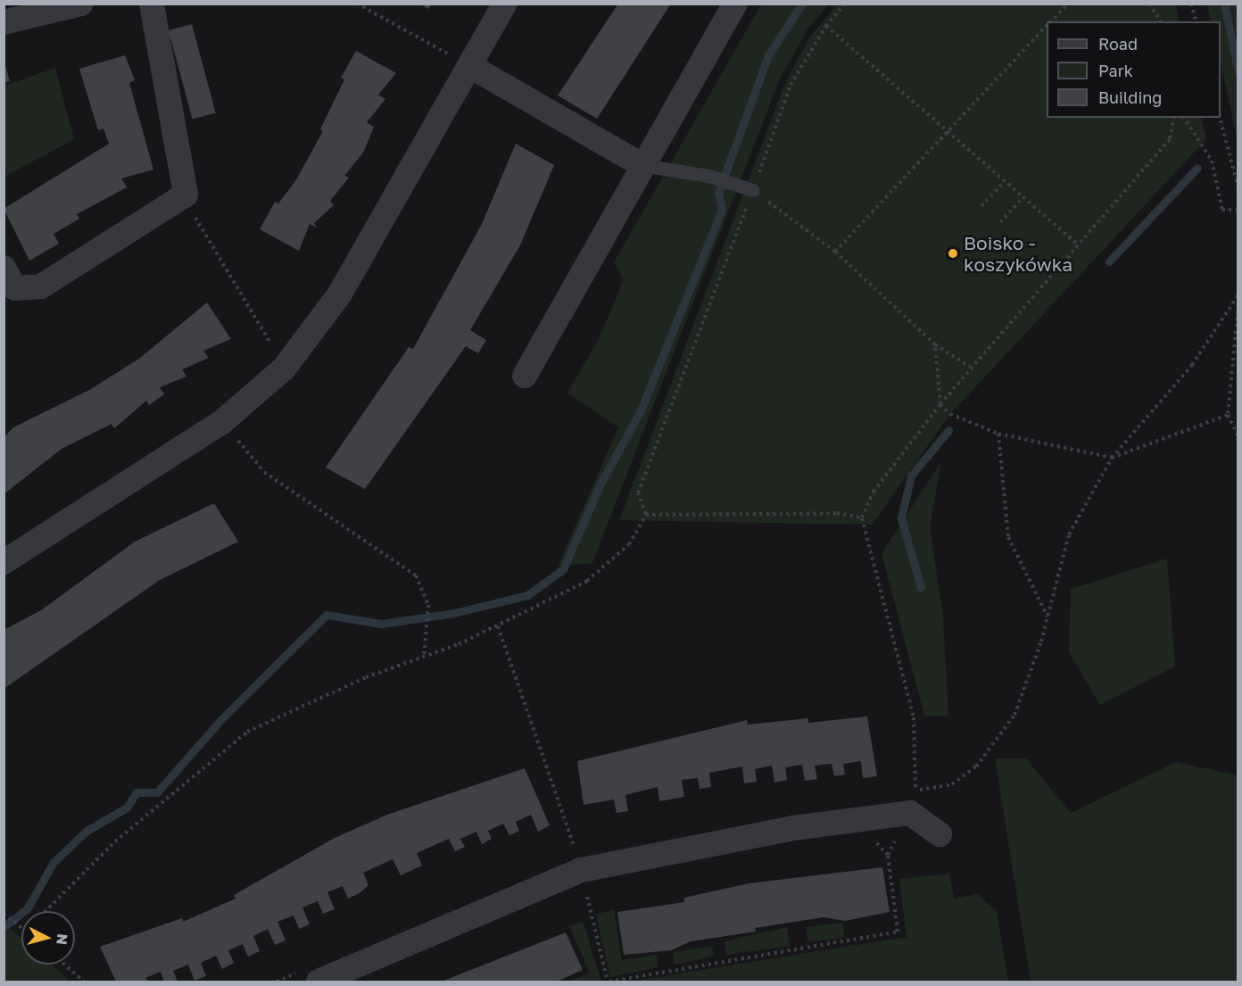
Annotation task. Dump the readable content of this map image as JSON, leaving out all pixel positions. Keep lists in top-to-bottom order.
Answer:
{
  "places": ["Boisko - koszykówka"],
  "legend": ["Road", "Park", "Building"],
  "north": "right"
}
